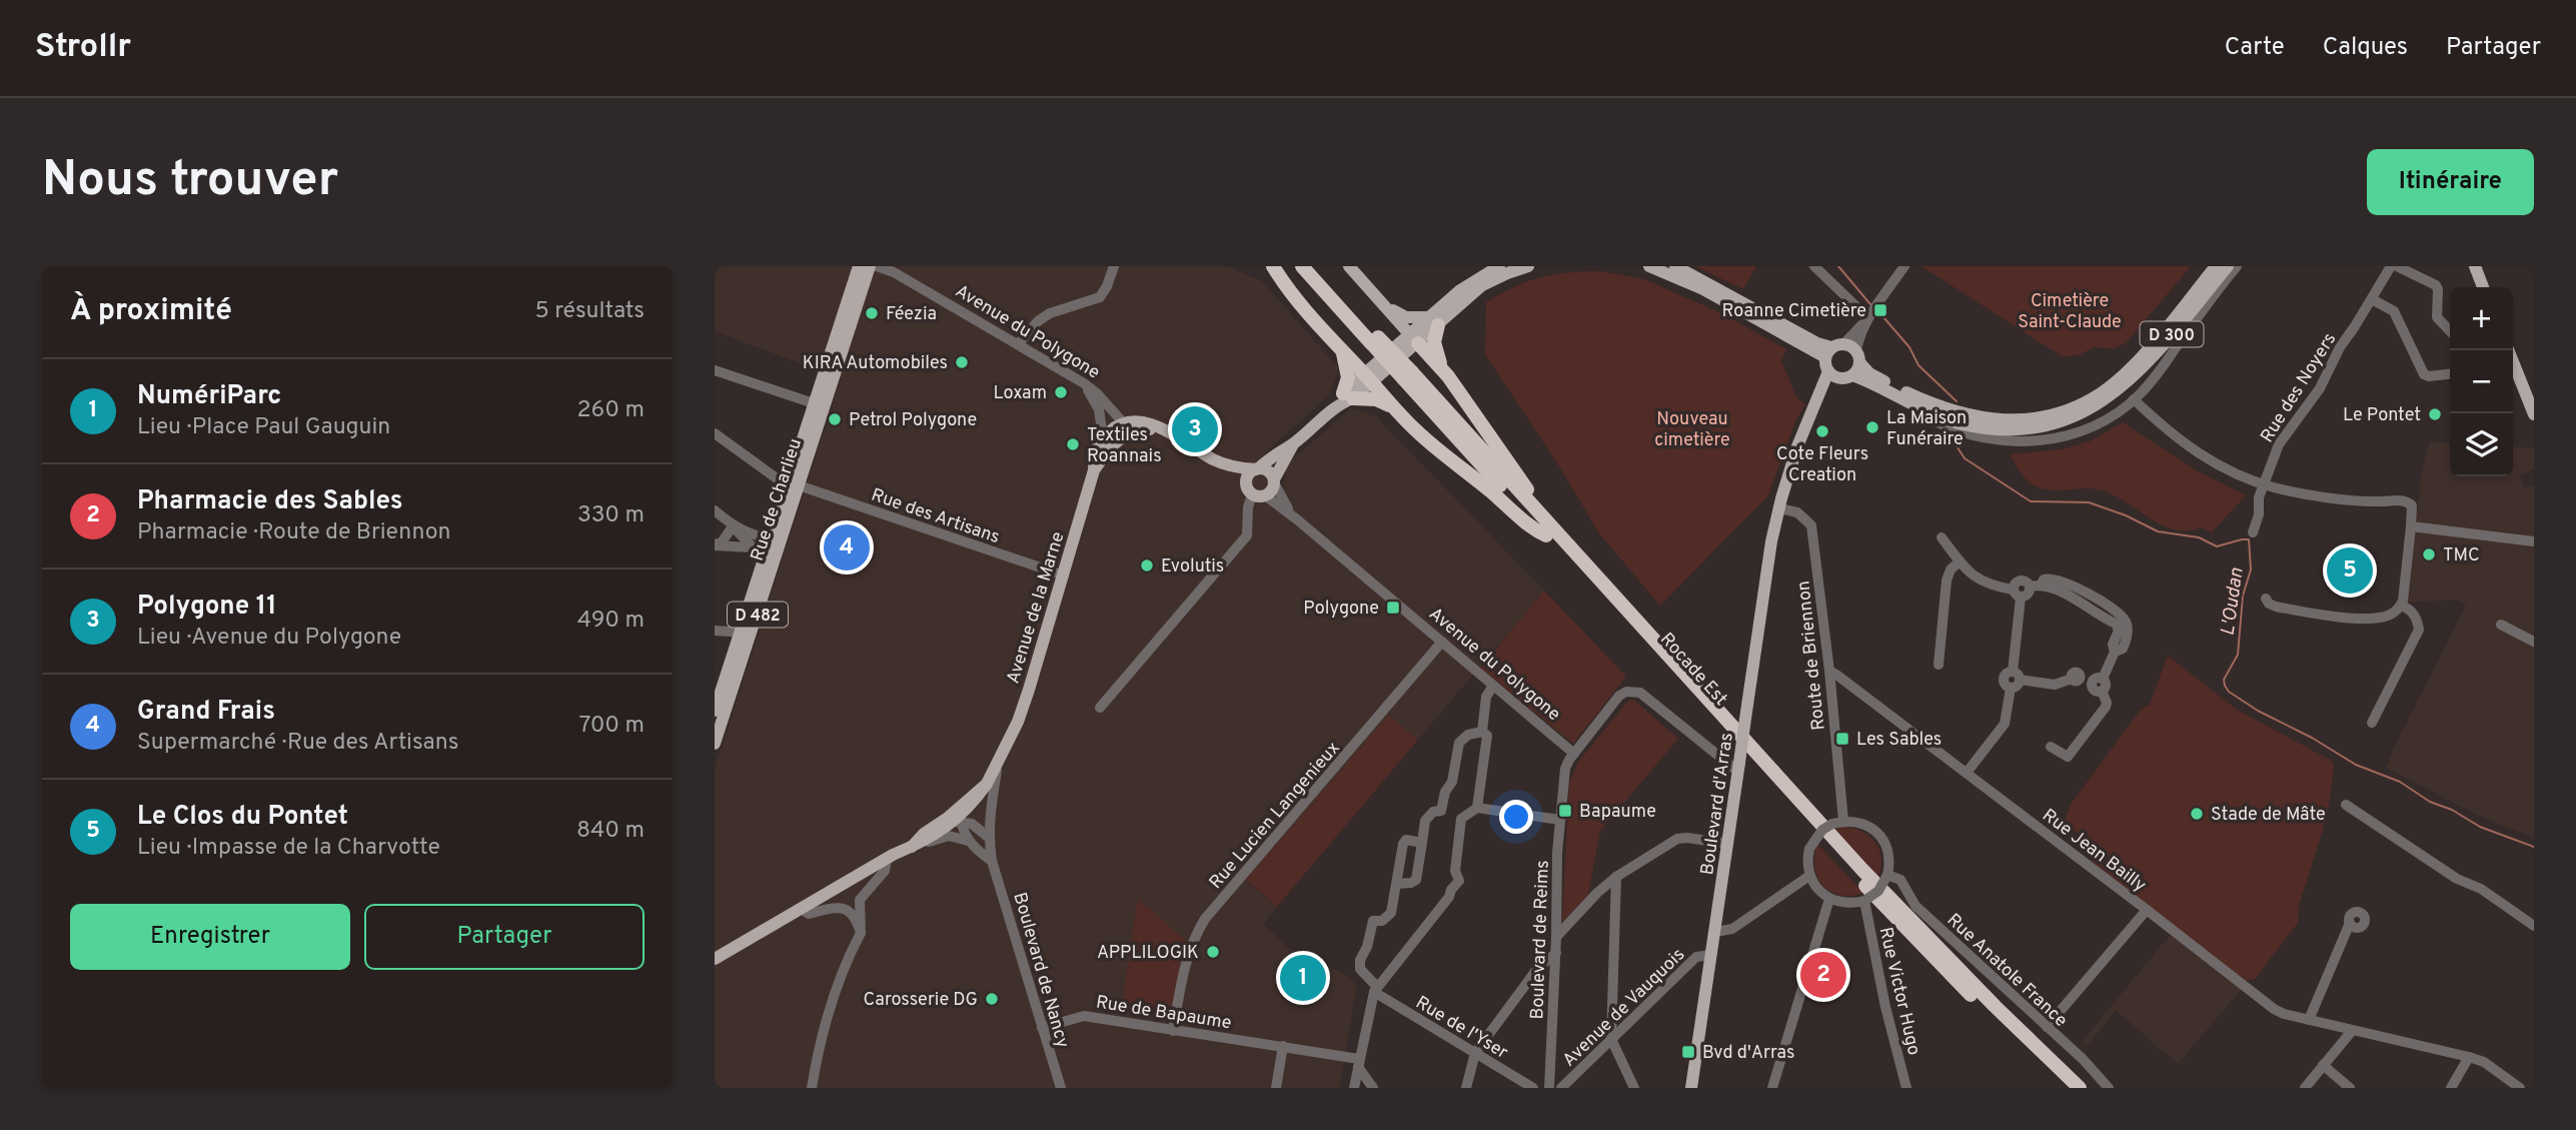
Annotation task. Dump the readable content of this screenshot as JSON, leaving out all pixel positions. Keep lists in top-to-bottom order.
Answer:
{
  "streets": {
    "highway": ["Rocade Est"],
    "main road": [
      "Avenue du Polygone",
      "D 300",
      "Rue de Charlieu",
      "Avenue de la Marne",
      "D 482",
      "Boulevard d'Arras"
    ],
    "street": [
      "Rue des Noyers",
      "Rue des Artisans",
      "Route de Briennon",
      "Rue Lucien Langenieux",
      "Rue Jean Bailly",
      "Boulevard de Reims",
      "Boulevard de Nancy",
      "Rue Anatole France",
      "Rue Victor Hugo",
      "Avenue de Vauquois",
      "Rue de Bapaume",
      "Rue de l'Yser"
    ]
  },
  "crossings": [
    ["Avenue du Polygone", "Avenue de la Marne"],
    ["Avenue du Polygone", "Rue Lucien Langenieux"],
    ["Avenue du Polygone", "Boulevard de Reims"],
    ["Rue de Charlieu", "Rue des Artisans"],
    ["Rue des Artisans", "Avenue de la Marne"],
    ["Avenue de la Marne", "Boulevard de Nancy"],
    ["Route de Briennon", "Boulevard d'Arras"],
    ["Route de Briennon", "Rue Jean Bailly"],
    ["Route de Briennon", "Rue Anatole France"],
    ["Route de Briennon", "Rue Victor Hugo"],
    ["Boulevard d'Arras", "Boulevard de Reims"],
    ["Boulevard d'Arras", "Avenue de Vauquois"],
    ["Rue Lucien Langenieux", "Rue de Bapaume"],
    ["Boulevard de Nancy", "Rue de Bapaume"],
    ["Rue Anatole France", "Rue Victor Hugo"]
  ],
  "water": ["L'Oudan"],
  "parks": ["Cimetière Saint-Claude", "Nouveau cimetière"],
  "places": {
    "transit": [
      "Roanne Cimetière",
      "Polygone",
      "Les Sables",
      "Bapaume",
      "Bvd d'Arras"
    ],
    "other": [
      "Féezia",
      "KIRA Automobiles",
      "Loxam",
      "Le Pontet",
      "Petrol Polygone",
      "La Maison Funéraire",
      "Cote Fleurs Creation",
      "Textiles Roannais",
      "TMC",
      "Evolutis",
      "Stade de Mâte",
      "APPLILOGIK",
      "Carosserie DG"
    ]
  },
  "page": {
    "header": "Strollr",
    "nav": ["Carte", "Calques", "Partager"],
    "buttons": [
      "Itinéraire",
      ["Enregistrer", "Partager"]
    ],
    "title": "Nous trouver",
    "heading": ["À proximité", "5 résultats"],
    "map_buttons": ["+", "−"],
    "list": [
      {
        "mark": "1",
        "name": "NumériParc",
        "note": "Lieu · Place Paul Gauguin",
        "value": "260 m"
      },
      {
        "mark": "2",
        "name": "Pharmacie des Sables",
        "note": "Pharmacie · Route de Briennon",
        "value": "330 m"
      },
      {
        "mark": "3",
        "name": "Polygone 11",
        "note": "Lieu · Avenue du Polygone",
        "value": "490 m"
      },
      {
        "mark": "4",
        "name": "Grand Frais",
        "note": "Supermarché · Rue des Artisans",
        "value": "700 m"
      },
      {
        "mark": "5",
        "name": "Le Clos du Pontet",
        "note": "Lieu · Impasse de la Charvotte",
        "value": "840 m"
      }
    ],
    "pins": [
      "3",
      "4",
      "5",
      "2",
      "1"
    ]
  }
}
